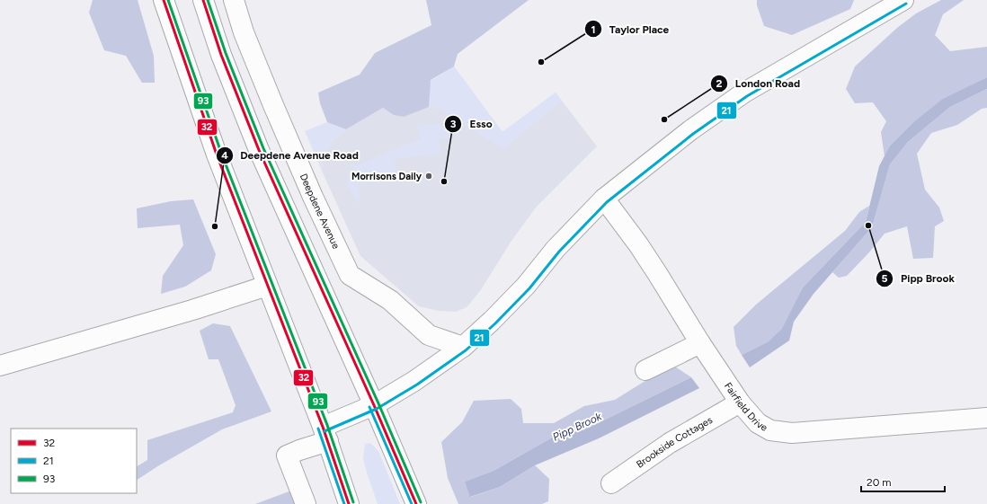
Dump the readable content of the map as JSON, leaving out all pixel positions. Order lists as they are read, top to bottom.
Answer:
{
  "streets": {
    "main road": ["Deepdene Avenue", "Fairfield Drive", "Brookside Cottages"]
  },
  "crossings": [
    ["Fairfield Drive", "Brookside Cottages"]
  ],
  "water": ["Pipp Brook"],
  "places": [
    "Taylor Place",
    "London Road",
    "Morrisons Daily",
    "Esso",
    "Pipp Brook",
    "Deepdene Avenue Road"
  ],
  "lines": ["transit line 32", "transit line 93", "transit line 21"],
  "legend": ["32", "21", "93"],
  "scale_bar": "20 m"
}
